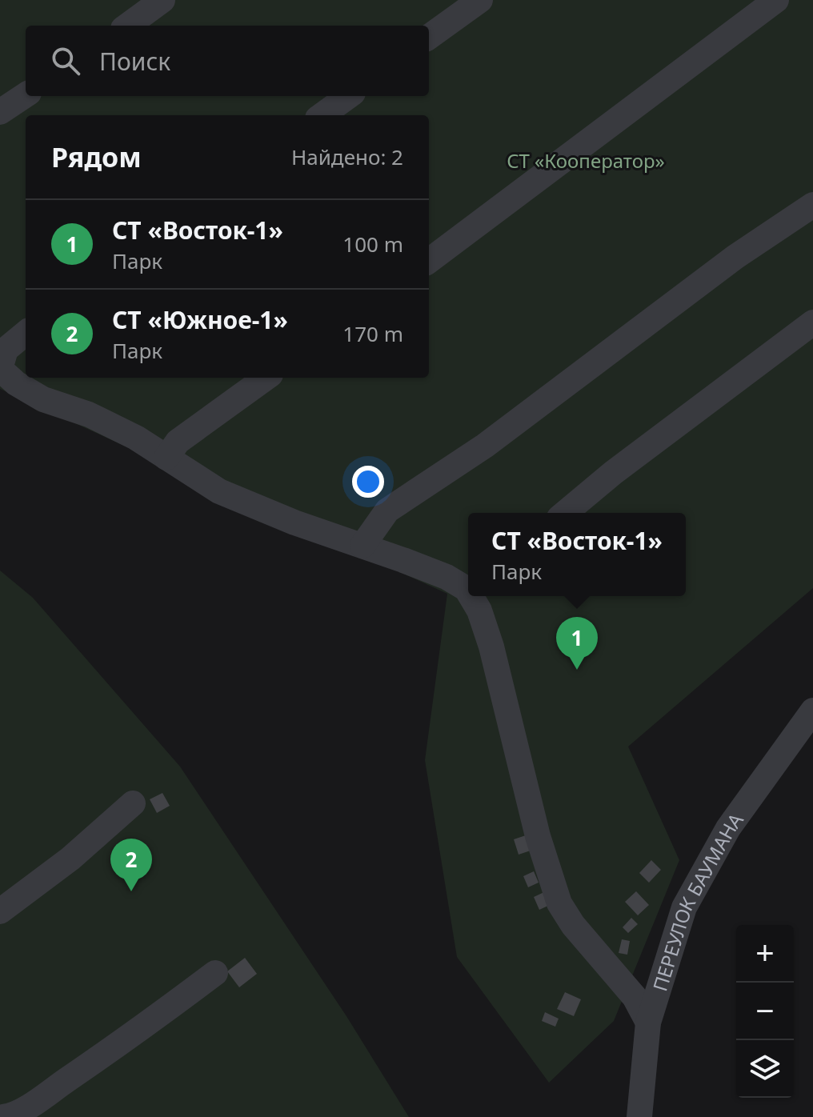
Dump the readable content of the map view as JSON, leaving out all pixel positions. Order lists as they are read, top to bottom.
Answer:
{
  "streets": {
    "street": ["ПЕРЕУЛОК БАУМАНА"]
  },
  "parks": ["СТ «Кооператор»"],
  "page": {
    "search": "Поиск",
    "heading": ["Рядом", "Найдено: 2"],
    "list": [
      {
        "mark": "1",
        "name": "СТ «Восток-1»",
        "note": "Парк",
        "value": "100 m"
      },
      {
        "mark": "2",
        "name": "СТ «Южное-1»",
        "note": "Парк",
        "value": "170 m"
      }
    ],
    "popup": ["СТ «Восток-1»", "Парк"],
    "pins": ["1", "2"],
    "map_buttons": ["+", "−"]
  }
}
